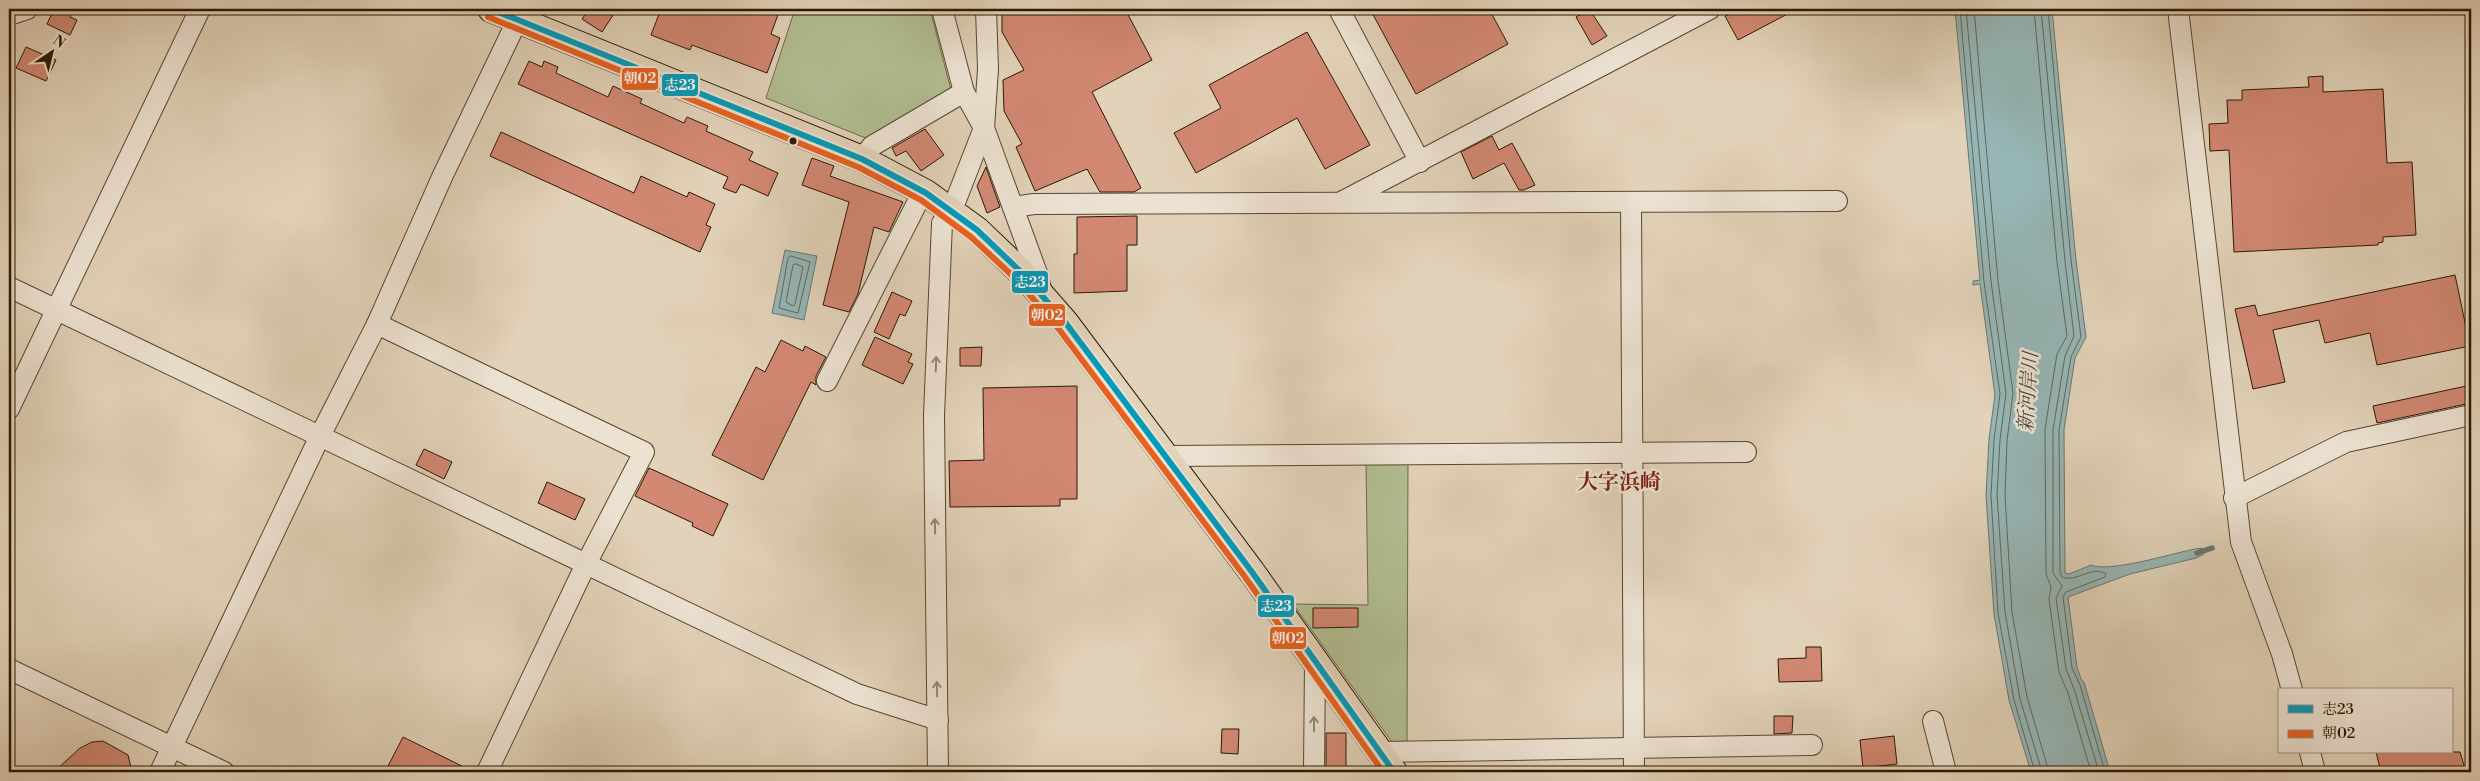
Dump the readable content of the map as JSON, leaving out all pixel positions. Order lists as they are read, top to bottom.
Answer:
{
  "districts": ["大字浜崎"],
  "water": ["新河岸川"],
  "lines": ["transit line 志23", "transit line 朝02"],
  "legend": ["志23", "朝02"],
  "north": "top right"
}
